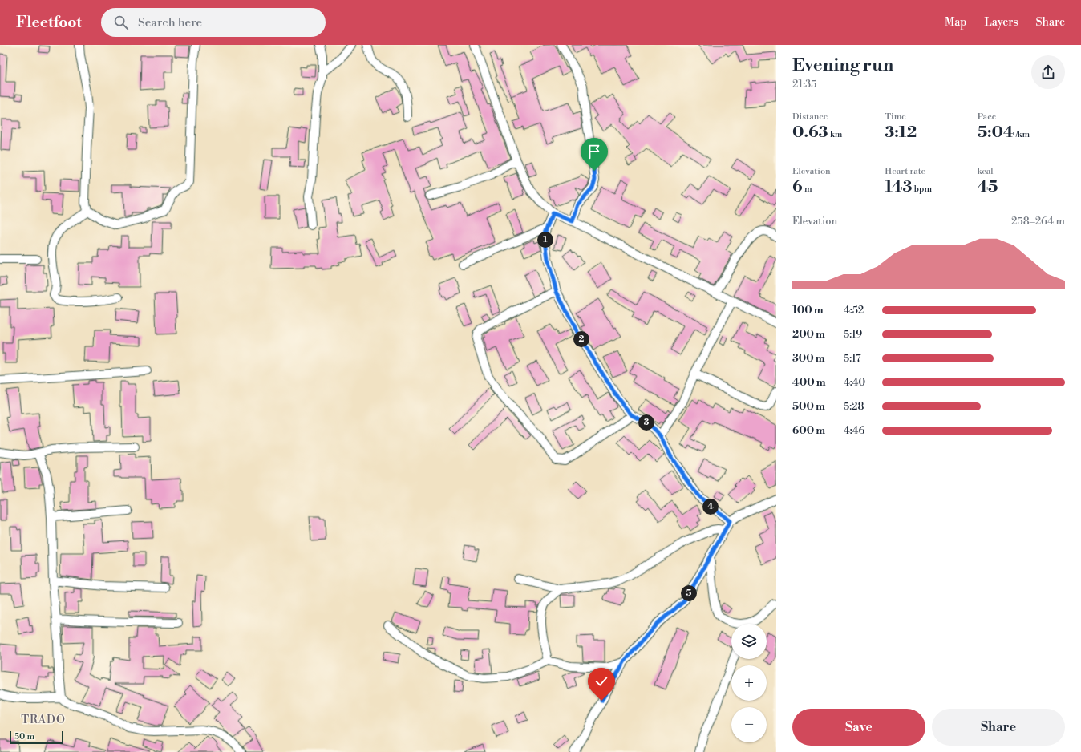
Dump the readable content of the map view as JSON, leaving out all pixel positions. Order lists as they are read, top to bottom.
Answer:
{
  "districts": ["TRADO"],
  "scale_bar": "50 m",
  "page": {
    "header": "Fleetfoot",
    "search": "Search here",
    "nav": ["Map", "Layers", "Share"],
    "heading": ["Evening run", "21:35"],
    "stats": [
      ["Distance", "0.63 km"],
      ["Time", "3:12"],
      ["Pace", "5:04 /km"],
      ["Elevation", "6 m"],
      ["Heart rate", "143 bpm"],
      ["kcal", "45"]
    ],
    "chart": ["Elevation", "258–264 m"],
    "pins": [
      "1",
      "2",
      "3",
      "4",
      "5"
    ],
    "list": [
      {
        "name": "100 m",
        "note": "4:52"
      },
      {
        "name": "200 m",
        "note": "5:19"
      },
      {
        "name": "300 m",
        "note": "5:17"
      },
      {
        "name": "400 m",
        "note": "4:40"
      },
      {
        "name": "500 m",
        "note": "5:28"
      },
      {
        "name": "600 m",
        "note": "4:46"
      }
    ],
    "map_buttons": ["+", "−"],
    "buttons": ["Save", "Share"],
    "scale": "50 m"
  }
}
